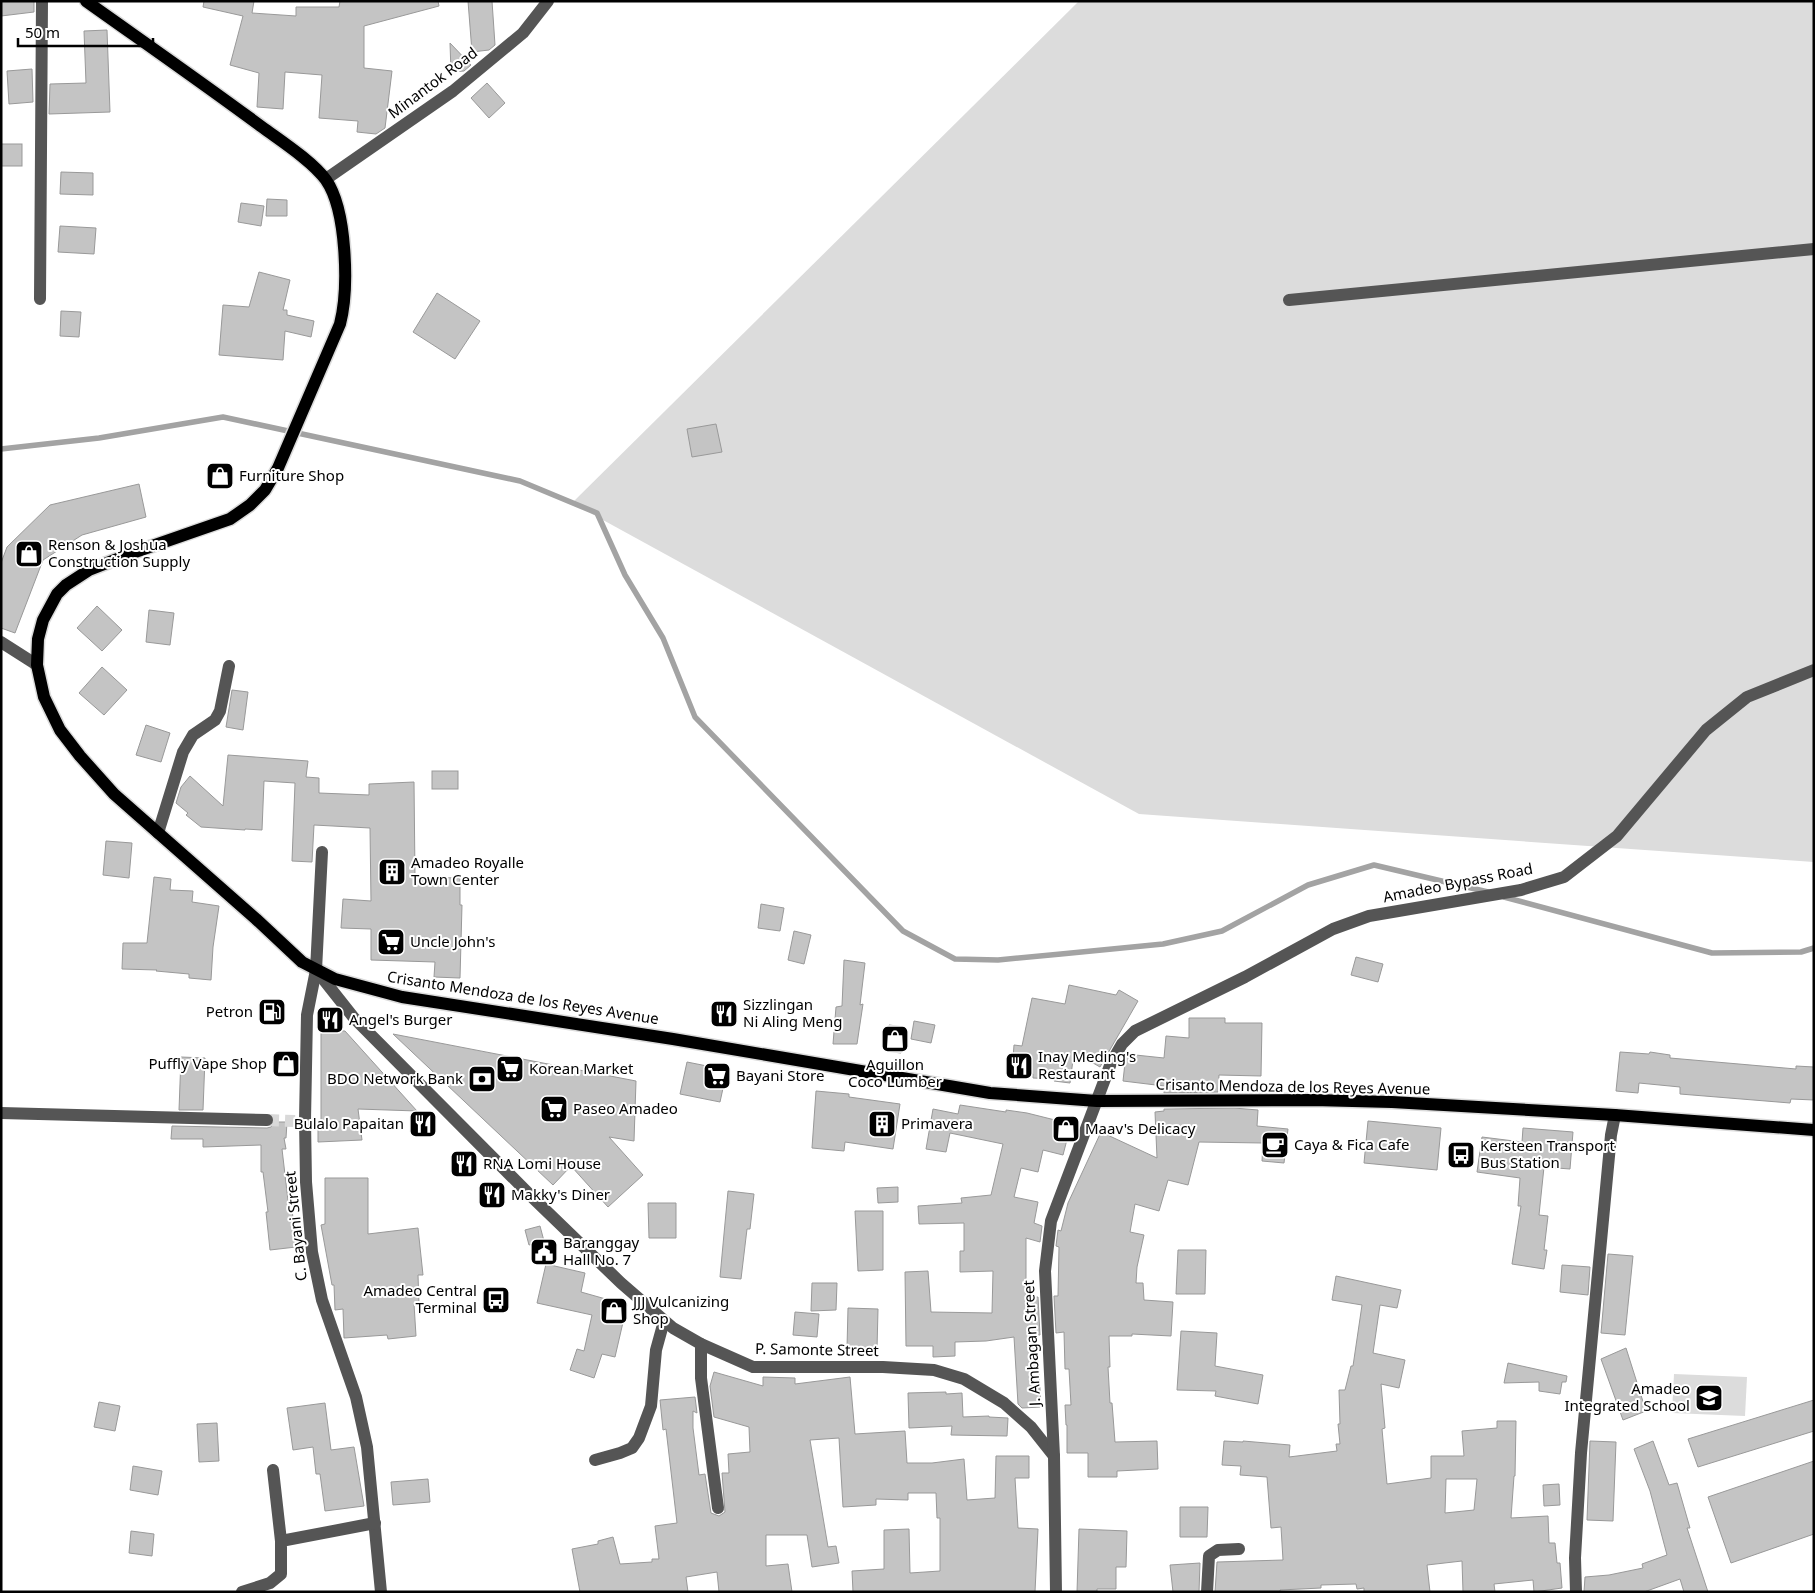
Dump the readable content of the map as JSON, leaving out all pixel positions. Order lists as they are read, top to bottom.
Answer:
{
  "streets": {
    "main road": ["Crisanto Mendoza de los Reyes Avenue"],
    "street": [
      "Minantok Road",
      "Amadeo Bypass Road",
      "C. Bayani Street",
      "J. Ambagan Street",
      "P. Samonte Street"
    ]
  },
  "crossings": [
    ["Minantok Road", "Crisanto Mendoza de los Reyes Avenue"],
    ["Amadeo Bypass Road", "Crisanto Mendoza de los Reyes Avenue"],
    ["Amadeo Bypass Road", "J. Ambagan Street"],
    ["Crisanto Mendoza de los Reyes Avenue", "C. Bayani Street"],
    ["Crisanto Mendoza de los Reyes Avenue", "J. Ambagan Street"],
    ["Crisanto Mendoza de los Reyes Avenue", "P. Samonte Street"],
    ["C. Bayani Street", "P. Samonte Street"],
    ["J. Ambagan Street", "P. Samonte Street"]
  ],
  "places": {
    "shop": [
      "Furniture Shop",
      "Renson & Joshua Construction Supply",
      "Aguillon Coco Lumber",
      "Puffly Vape Shop",
      "Maav's Delicacy",
      "JJJ Vulcanizing Shop"
    ],
    "building": ["Amadeo Royalle Town Center", "Primavera"],
    "supermarket": [
      "Uncle John's",
      "Korean Market",
      "Bayani Store",
      "Paseo Amadeo"
    ],
    "fuel station": ["Petron"],
    "restaurant": [
      "Sizzlingan Ni Aling Meng",
      "Angel's Burger",
      "Inay Meding's Restaurant",
      "Bulalo Papaitan",
      "RNA Lomi House",
      "Makky's Diner"
    ],
    "bank": ["BDO Network Bank"],
    "cafe": ["Caya & Fica Cafe"],
    "bus stop": ["Kersteen Transport Bus Station", "Amadeo Central Terminal"],
    "public building": ["Baranggay Hall No. 7"],
    "school or university": ["Amadeo Integrated School"]
  },
  "scale_bar": "50 m"
}
